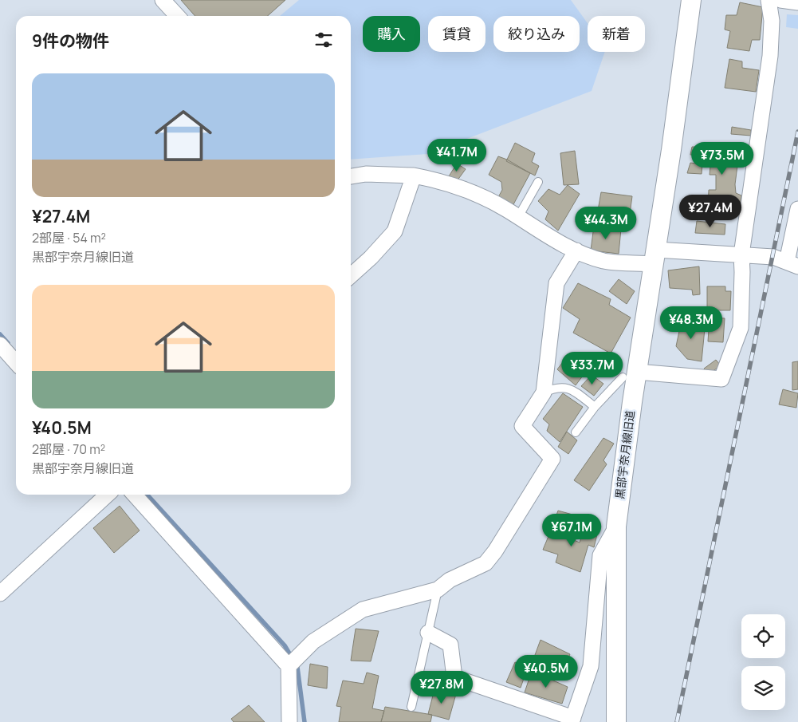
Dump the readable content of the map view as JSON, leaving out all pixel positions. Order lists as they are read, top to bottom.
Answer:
{
  "streets": {
    "street": ["黒部宇奈月線旧道"]
  },
  "page": {
    "chip": [
      "購入",
      "賃貸",
      "絞り込み",
      "新着"
    ],
    "heading": "9件の物件",
    "list": [
      {
        "name": "¥27.4M",
        "note": "2部屋 · 54 m² · 黒部宇奈月線旧道"
      },
      {
        "name": "¥40.5M",
        "note": "2部屋 · 70 m² · 黒部宇奈月線旧道"
      }
    ],
    "price": [
      "¥41.7M",
      "¥73.5M",
      "¥27.4M",
      "¥44.3M",
      "¥48.3M",
      "¥33.7M",
      "¥67.1M",
      "¥40.5M",
      "¥27.8M"
    ]
  }
}
